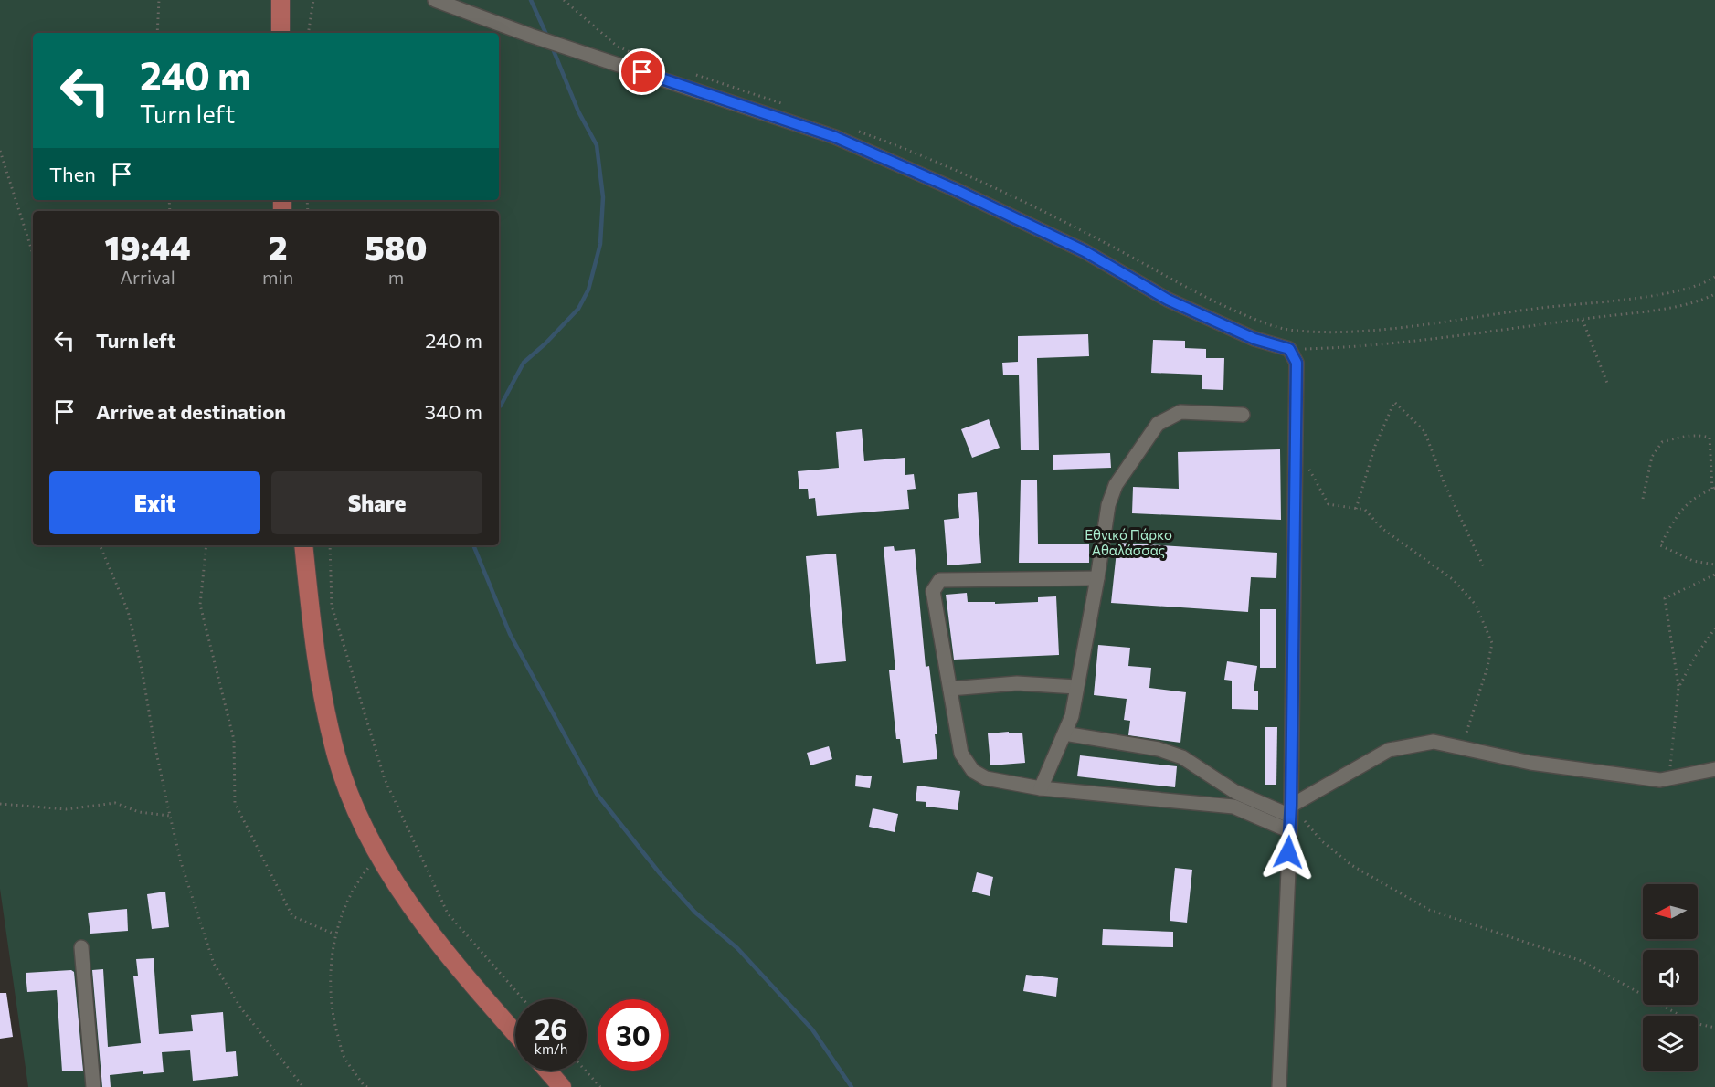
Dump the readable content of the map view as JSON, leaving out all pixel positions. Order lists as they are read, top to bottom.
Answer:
{
  "parks": ["Εθνικό Πάρκο Αθαλάσσας"],
  "north": "left",
  "page": {
    "turn": ["240 m", "Turn left"],
    "then": "Then",
    "eta": [
      "19:44",
      "Arrival",
      "2",
      "min",
      "580",
      "m"
    ],
    "list": [
      {
        "name": "Turn left",
        "value": "240 m"
      },
      {
        "name": "Arrive at destination",
        "value": "340 m"
      }
    ],
    "buttons": ["Exit", "Share"],
    "speed": "26 km/h",
    "limit": "30"
  }
}
